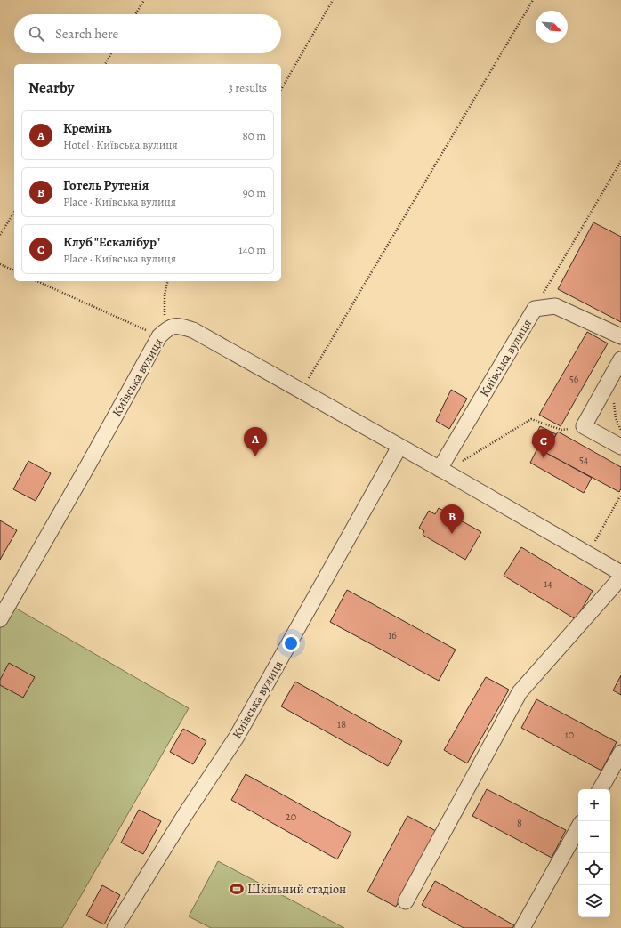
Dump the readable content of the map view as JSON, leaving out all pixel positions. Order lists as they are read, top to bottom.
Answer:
{
  "streets": {
    "street": ["Київська вулиця"]
  },
  "places": {
    "sports": ["Шкільний стадіон"]
  },
  "house_numbers": [
    "56",
    "54",
    "14",
    "16",
    "18",
    "10",
    "20",
    "8"
  ],
  "north": "bottom right",
  "page": {
    "search": "Search here",
    "heading": ["Nearby", "3 results"],
    "list": [
      {
        "mark": "A",
        "name": "Кремінь",
        "note": "Hotel · Київська вулиця",
        "value": "80 m"
      },
      {
        "mark": "B",
        "name": "Готель Рутенія",
        "note": "Place · Київська вулиця",
        "value": "90 m"
      },
      {
        "mark": "C",
        "name": "Клуб \"Ескалібур\"",
        "note": "Place · Київська вулиця",
        "value": "140 m"
      }
    ],
    "pins": ["A", "C", "B"],
    "map_buttons": ["+", "−"]
  }
}
